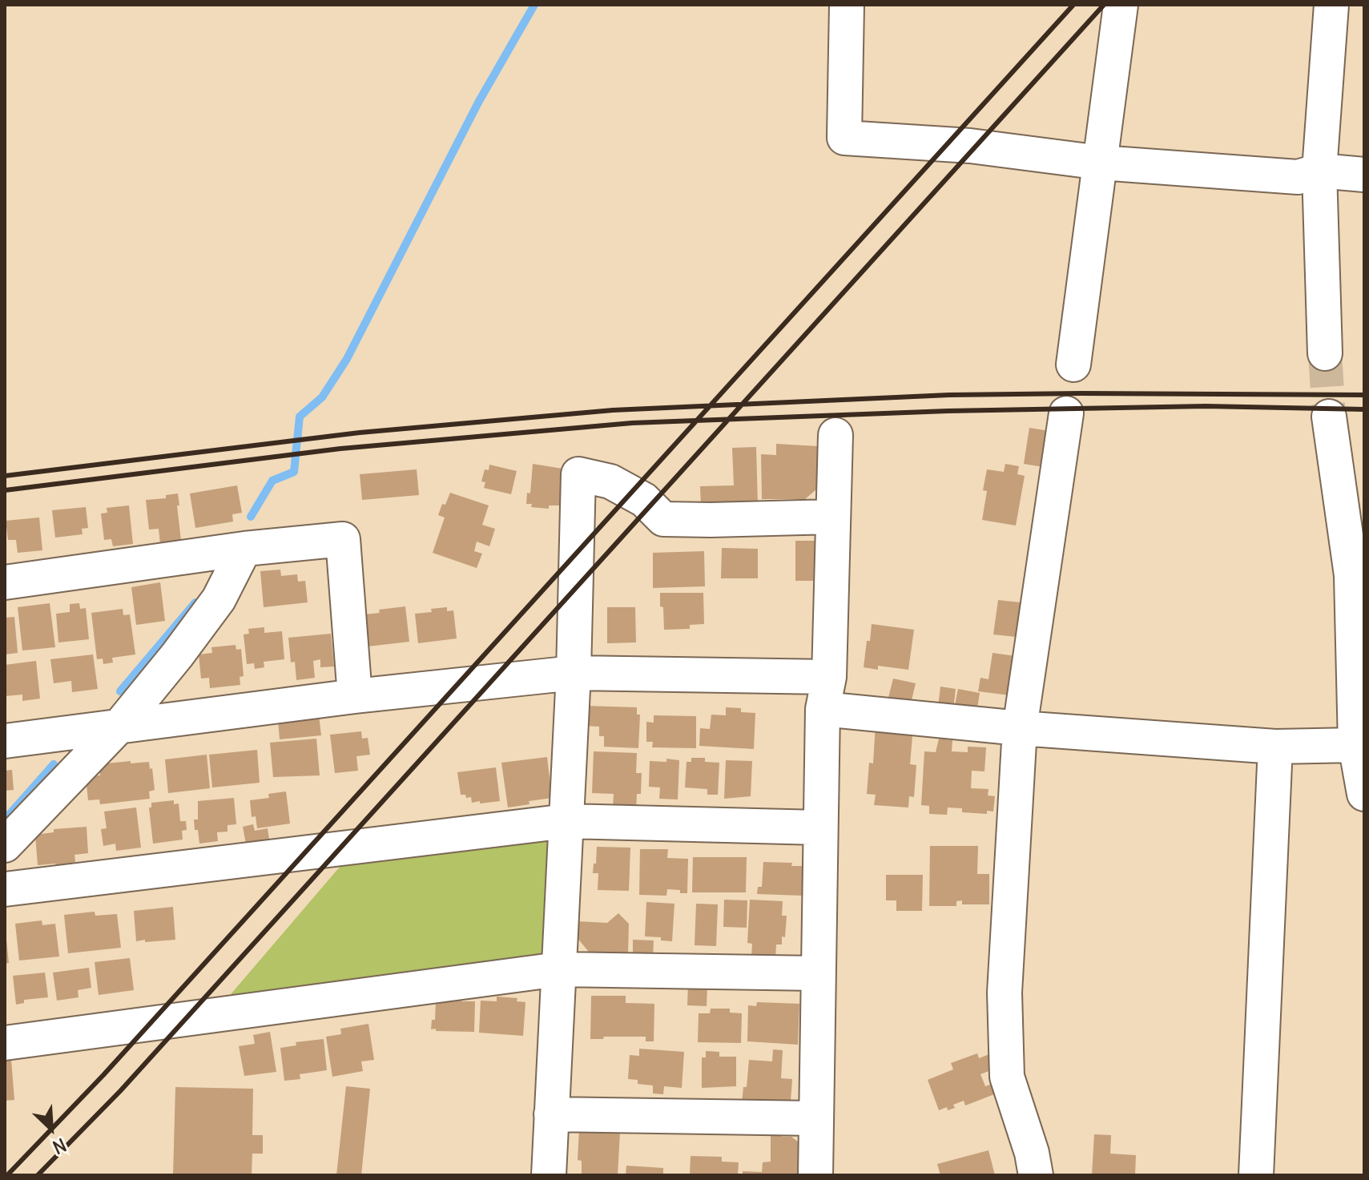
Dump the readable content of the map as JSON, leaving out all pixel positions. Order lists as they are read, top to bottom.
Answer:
{
  "north": "bottom right"
}
